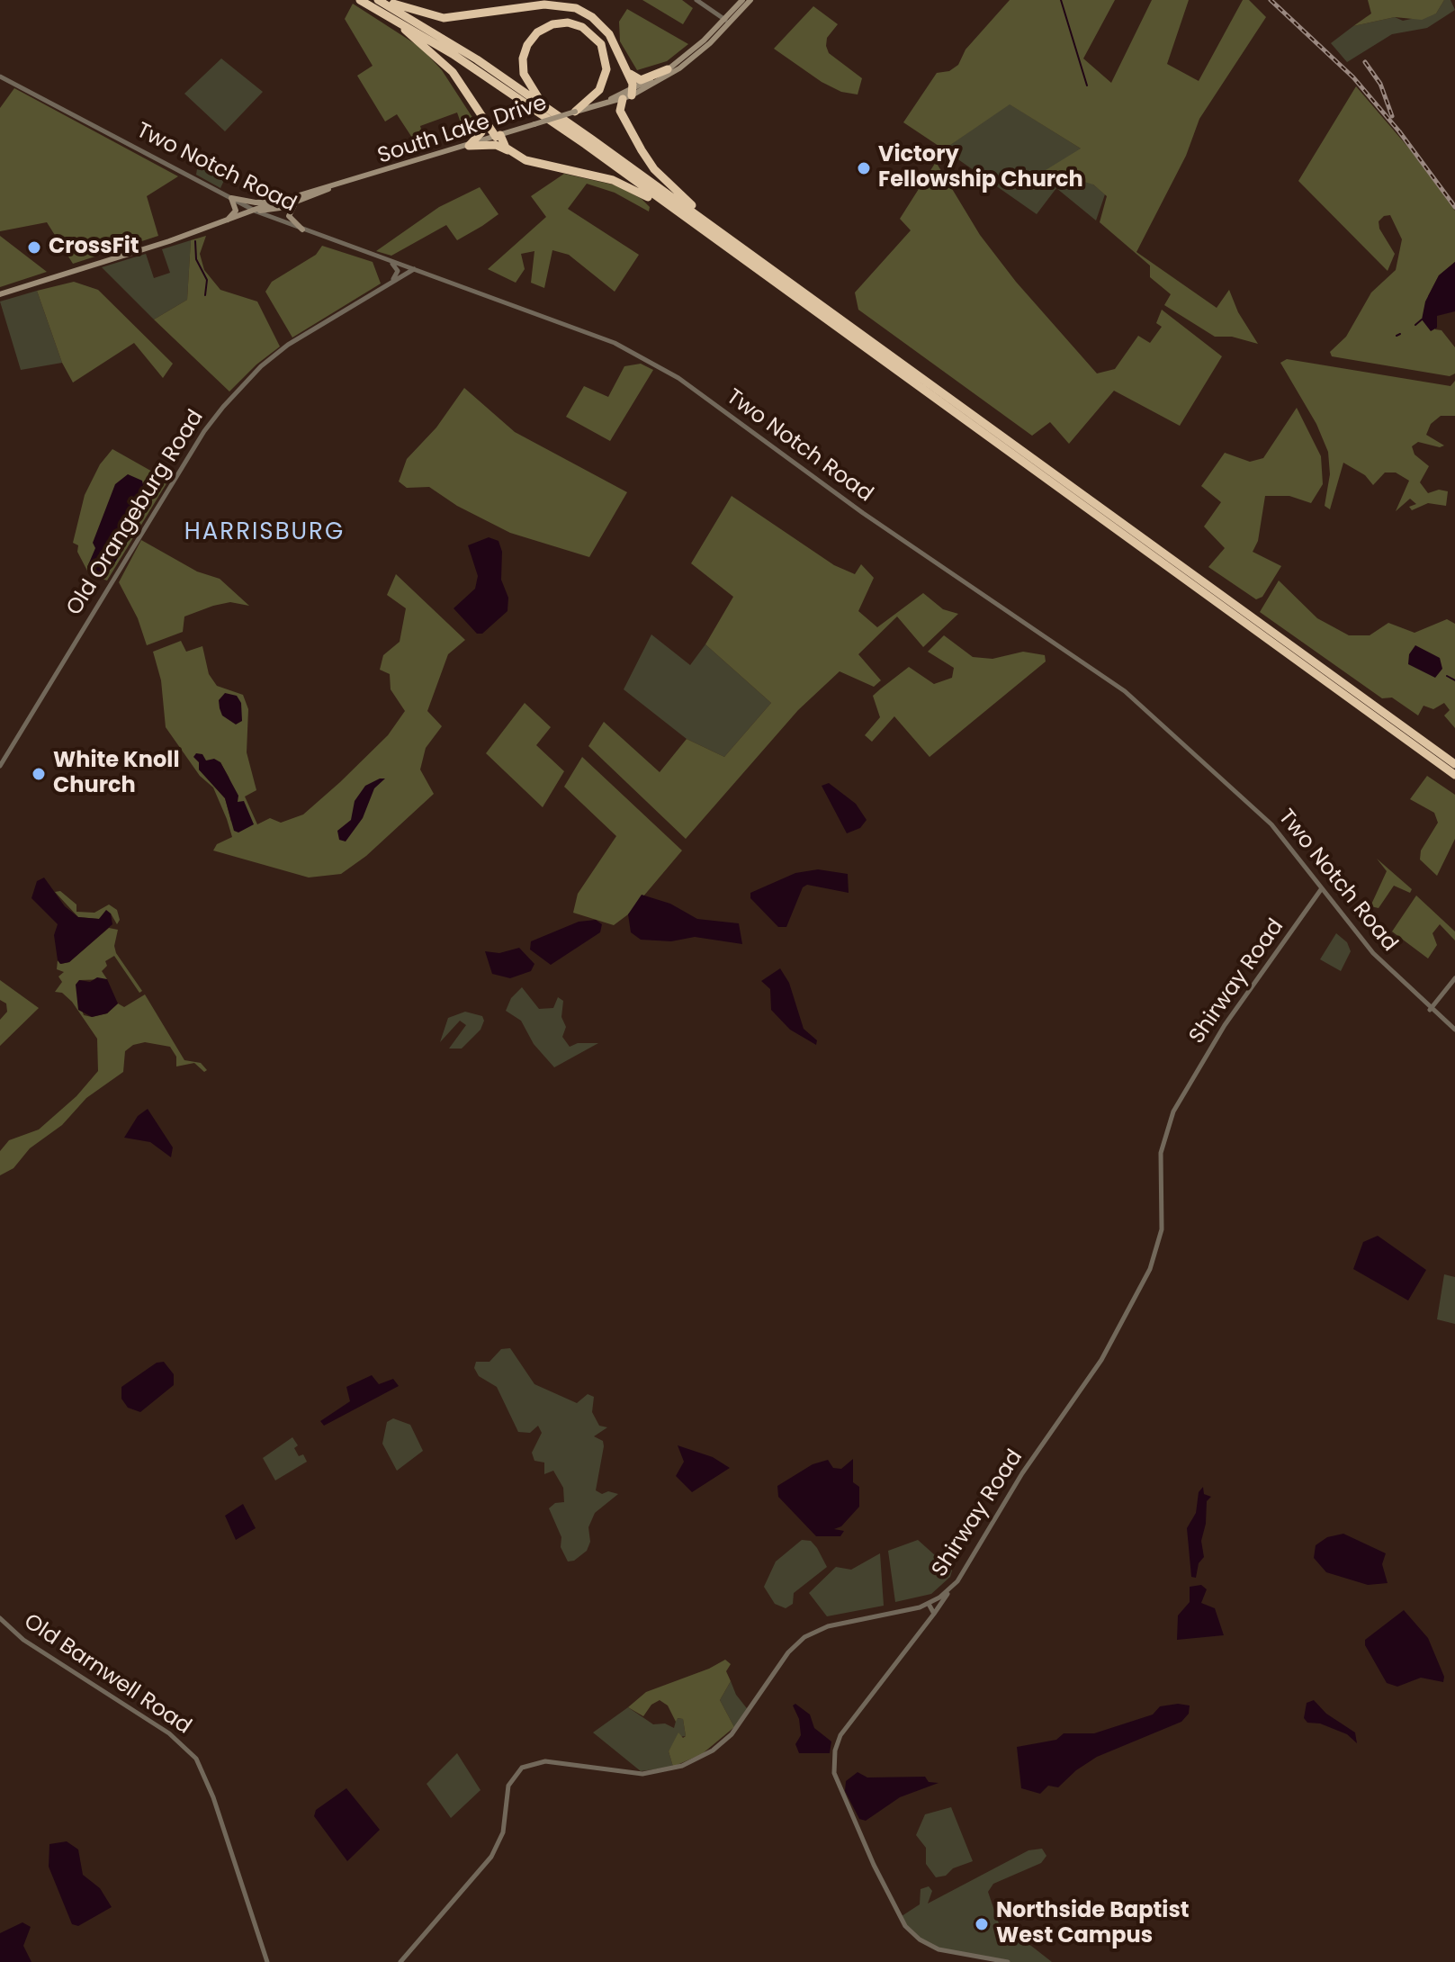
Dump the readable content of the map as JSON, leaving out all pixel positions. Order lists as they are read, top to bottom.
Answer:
{
  "streets": {
    "main road": ["South Lake Drive"],
    "street": [
      "Two Notch Road",
      "Old Orangeburg Road",
      "Shirway Road",
      "Old Barnwell Road"
    ]
  },
  "crossings": [
    ["South Lake Drive", "Two Notch Road"],
    ["Two Notch Road", "Old Orangeburg Road"],
    ["Two Notch Road", "Shirway Road"]
  ],
  "districts": ["HARRISBURG"],
  "places": [
    "Victory Fellowship Church",
    "CrossFit",
    "White Knoll Church",
    "Northside Baptist West Campus"
  ]
}
